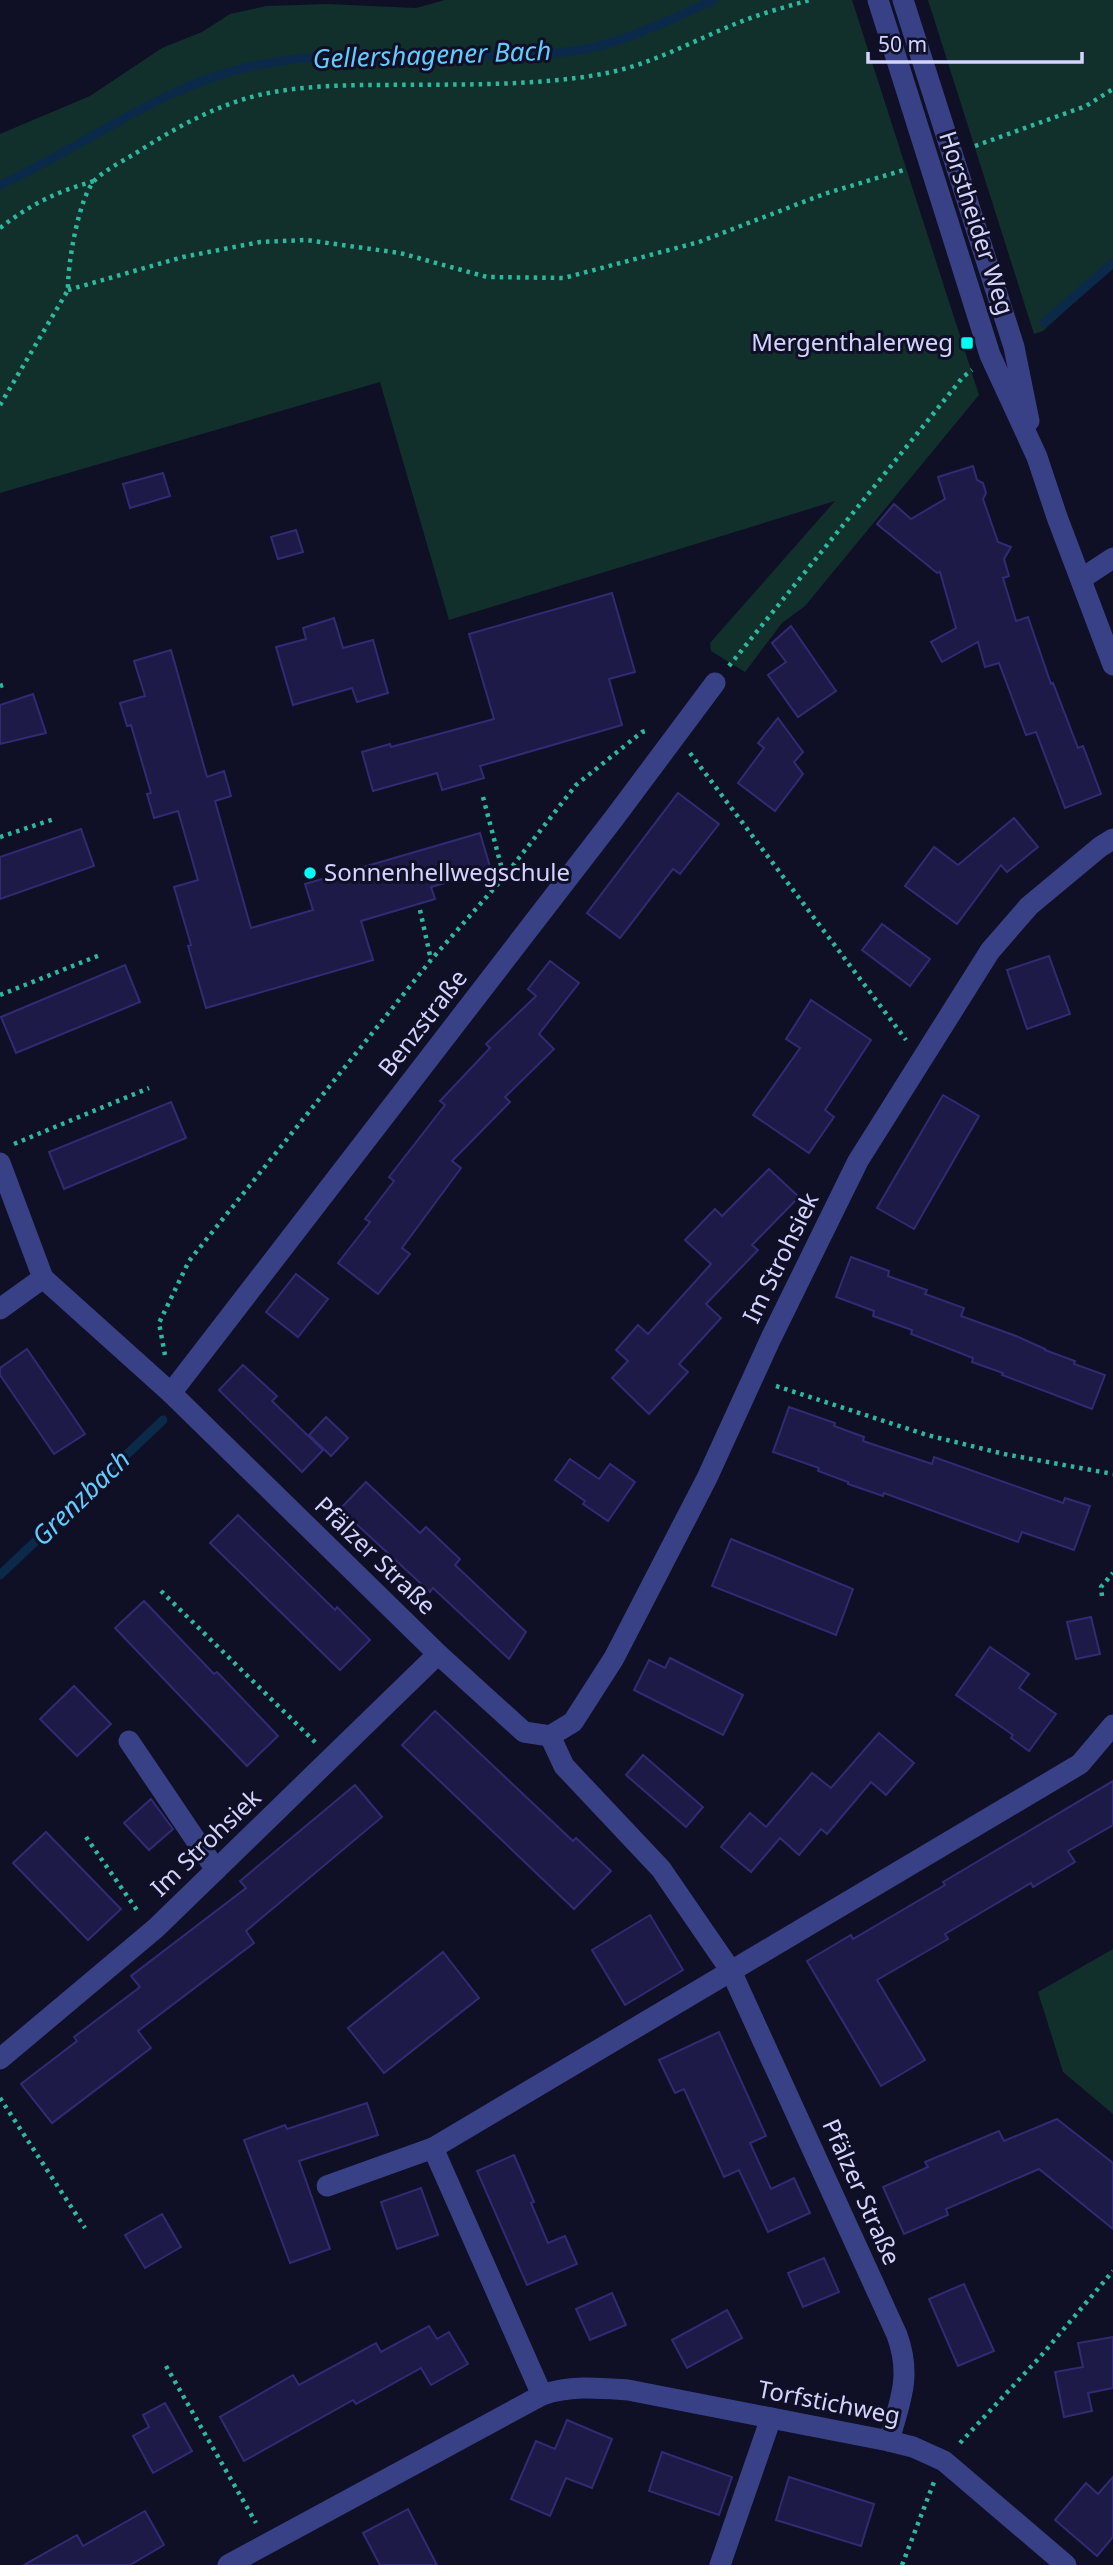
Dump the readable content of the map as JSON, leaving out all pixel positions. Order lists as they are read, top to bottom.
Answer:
{
  "streets": {
    "street": [
      "Horstheider Weg",
      "Benzstraße",
      "Im Strohsiek",
      "Pfälzer Straße",
      "Torfstichweg"
    ]
  },
  "crossings": [
    ["Benzstraße", "Pfälzer Straße"],
    ["Im Strohsiek", "Pfälzer Straße"],
    ["Pfälzer Straße", "Torfstichweg"]
  ],
  "water": ["Gellershagener Bach", "Grenzbach"],
  "places": {
    "transit": ["Mergenthalerweg"],
    "other": ["Sonnenhellwegschule"]
  },
  "scale_bar": "50 m"
}
